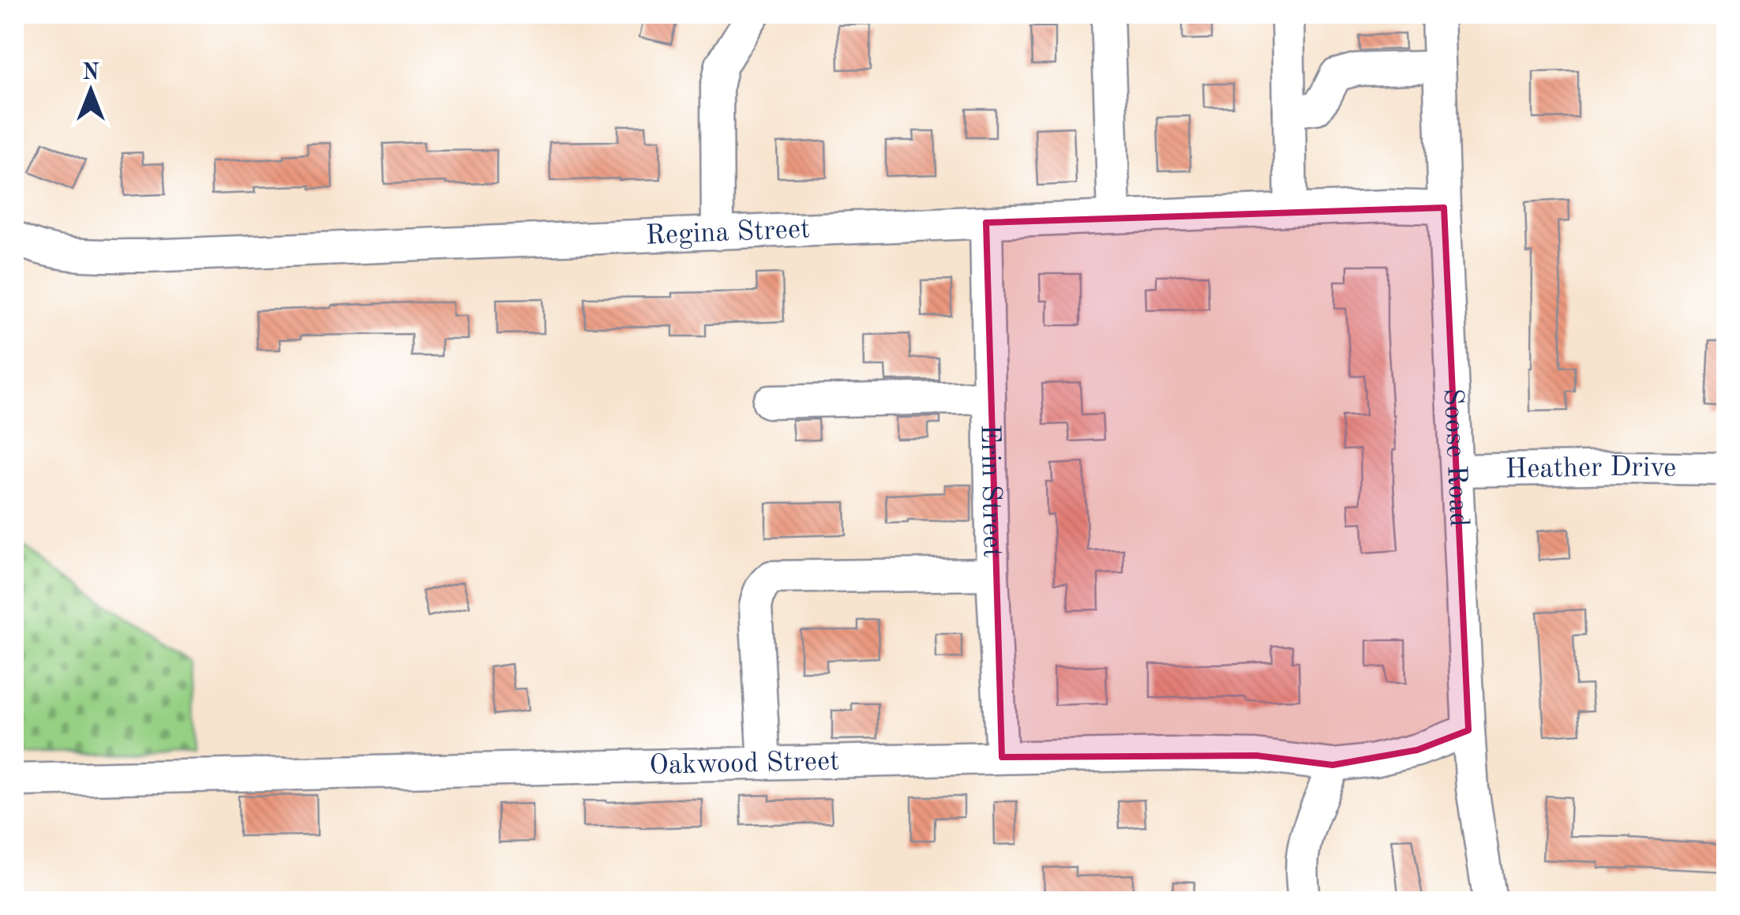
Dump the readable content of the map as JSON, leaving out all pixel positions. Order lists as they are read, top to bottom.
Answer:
{
  "streets": {
    "street": [
      "Regina Street",
      "Soose Road",
      "Heather Drive",
      "Erin Street",
      "Oakwood Street"
    ]
  },
  "crossings": [
    ["Regina Street", "Soose Road"],
    ["Regina Street", "Erin Street"],
    ["Soose Road", "Heather Drive"],
    ["Soose Road", "Oakwood Street"],
    ["Erin Street", "Oakwood Street"]
  ],
  "north": "top"
}
